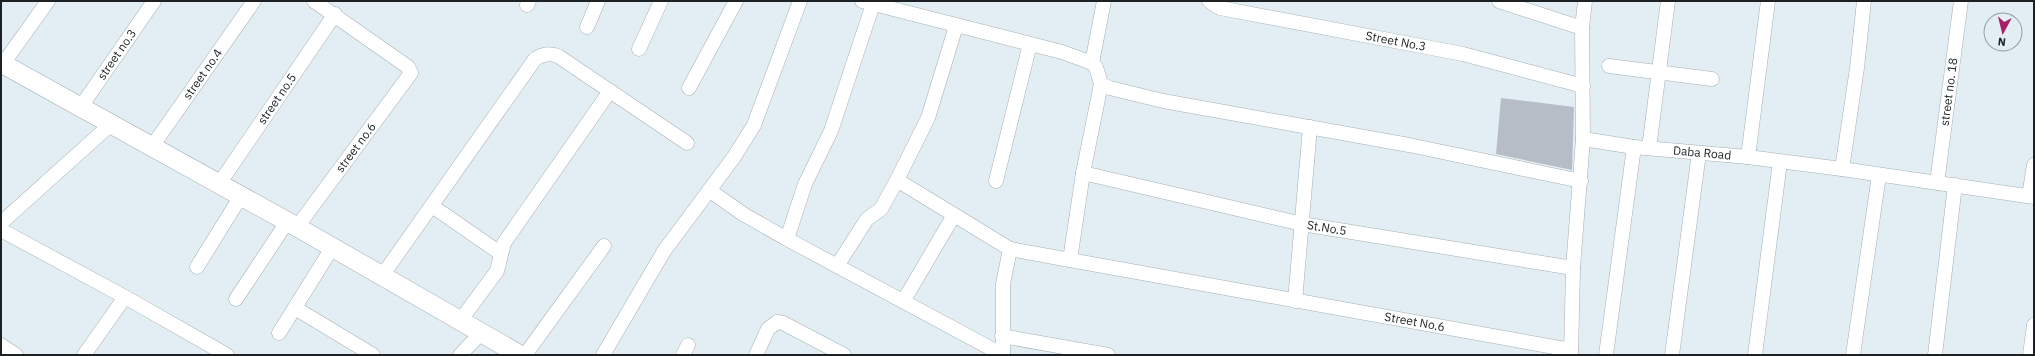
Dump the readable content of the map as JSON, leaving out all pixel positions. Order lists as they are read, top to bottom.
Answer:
{
  "streets": {
    "street": [
      "Street No.3",
      "street no.3",
      "street no.4",
      "street no. 18",
      "street no.5",
      "street no.6",
      "Daba Road",
      "St.No.5",
      "Street No.6"
    ]
  },
  "crossings": [
    ["street no. 18", "Daba Road"],
    ["street no.5", "street no.6"]
  ],
  "north": "bottom"
}
